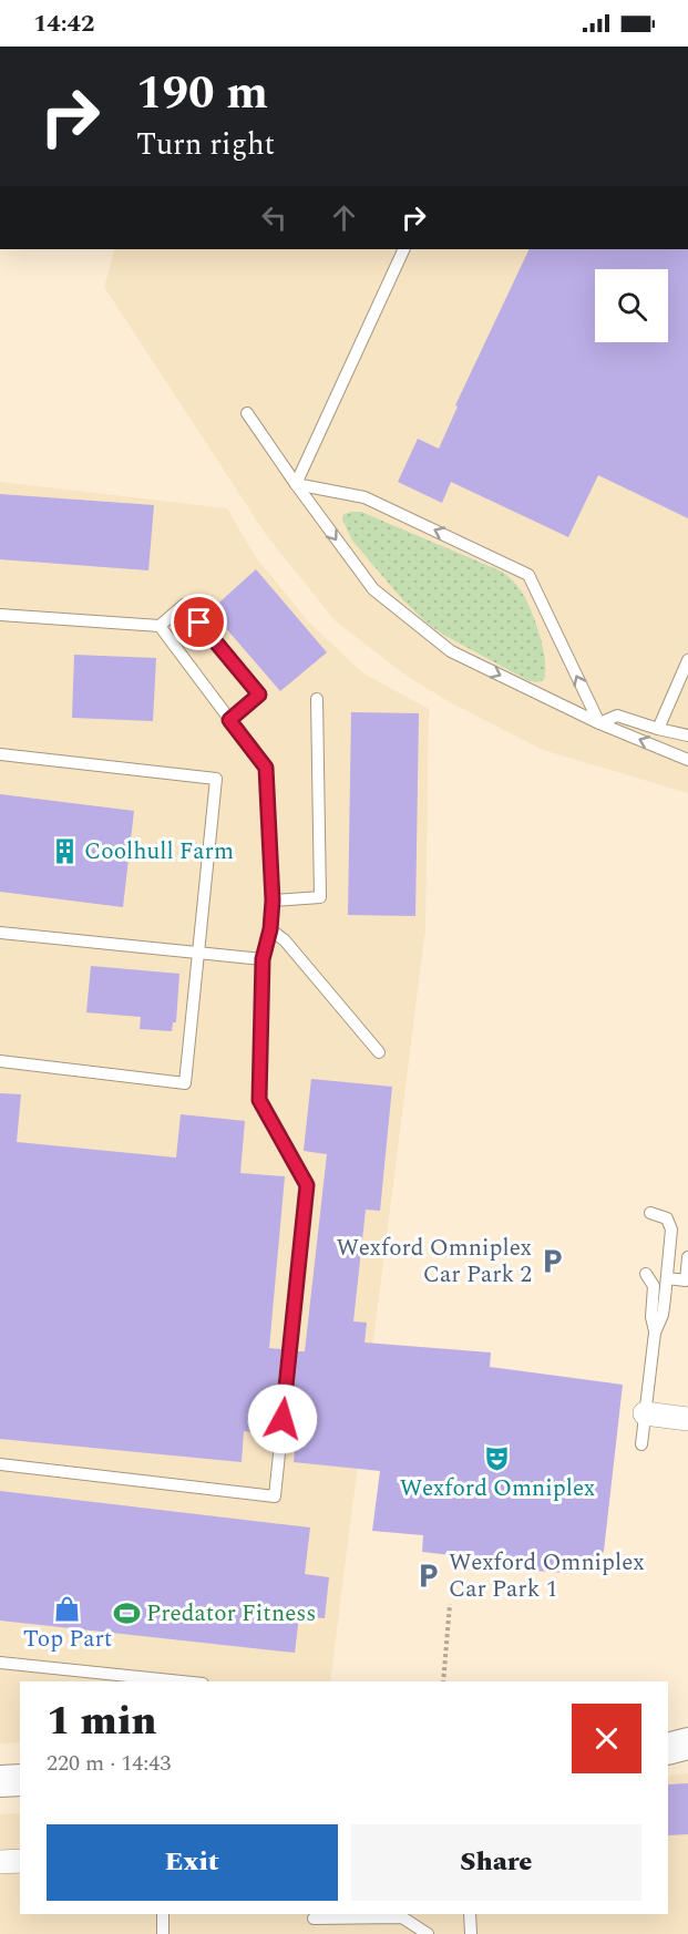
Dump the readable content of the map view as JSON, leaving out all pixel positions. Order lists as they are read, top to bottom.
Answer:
{
  "places": {
    "building": ["Coolhull Farm"],
    "parking": ["Wexford Omniplex Car Park 2", "Wexford Omniplex Car Park 1"],
    "theatre": ["Wexford Omniplex"],
    "shop": ["Top Part"],
    "sports": ["Predator Fitness"]
  },
  "page": {
    "status": "14:42",
    "turn": ["190 m", "Turn right"],
    "heading": ["1 min", "220 m · 14:43"],
    "buttons": ["Exit", "Share"]
  }
}
